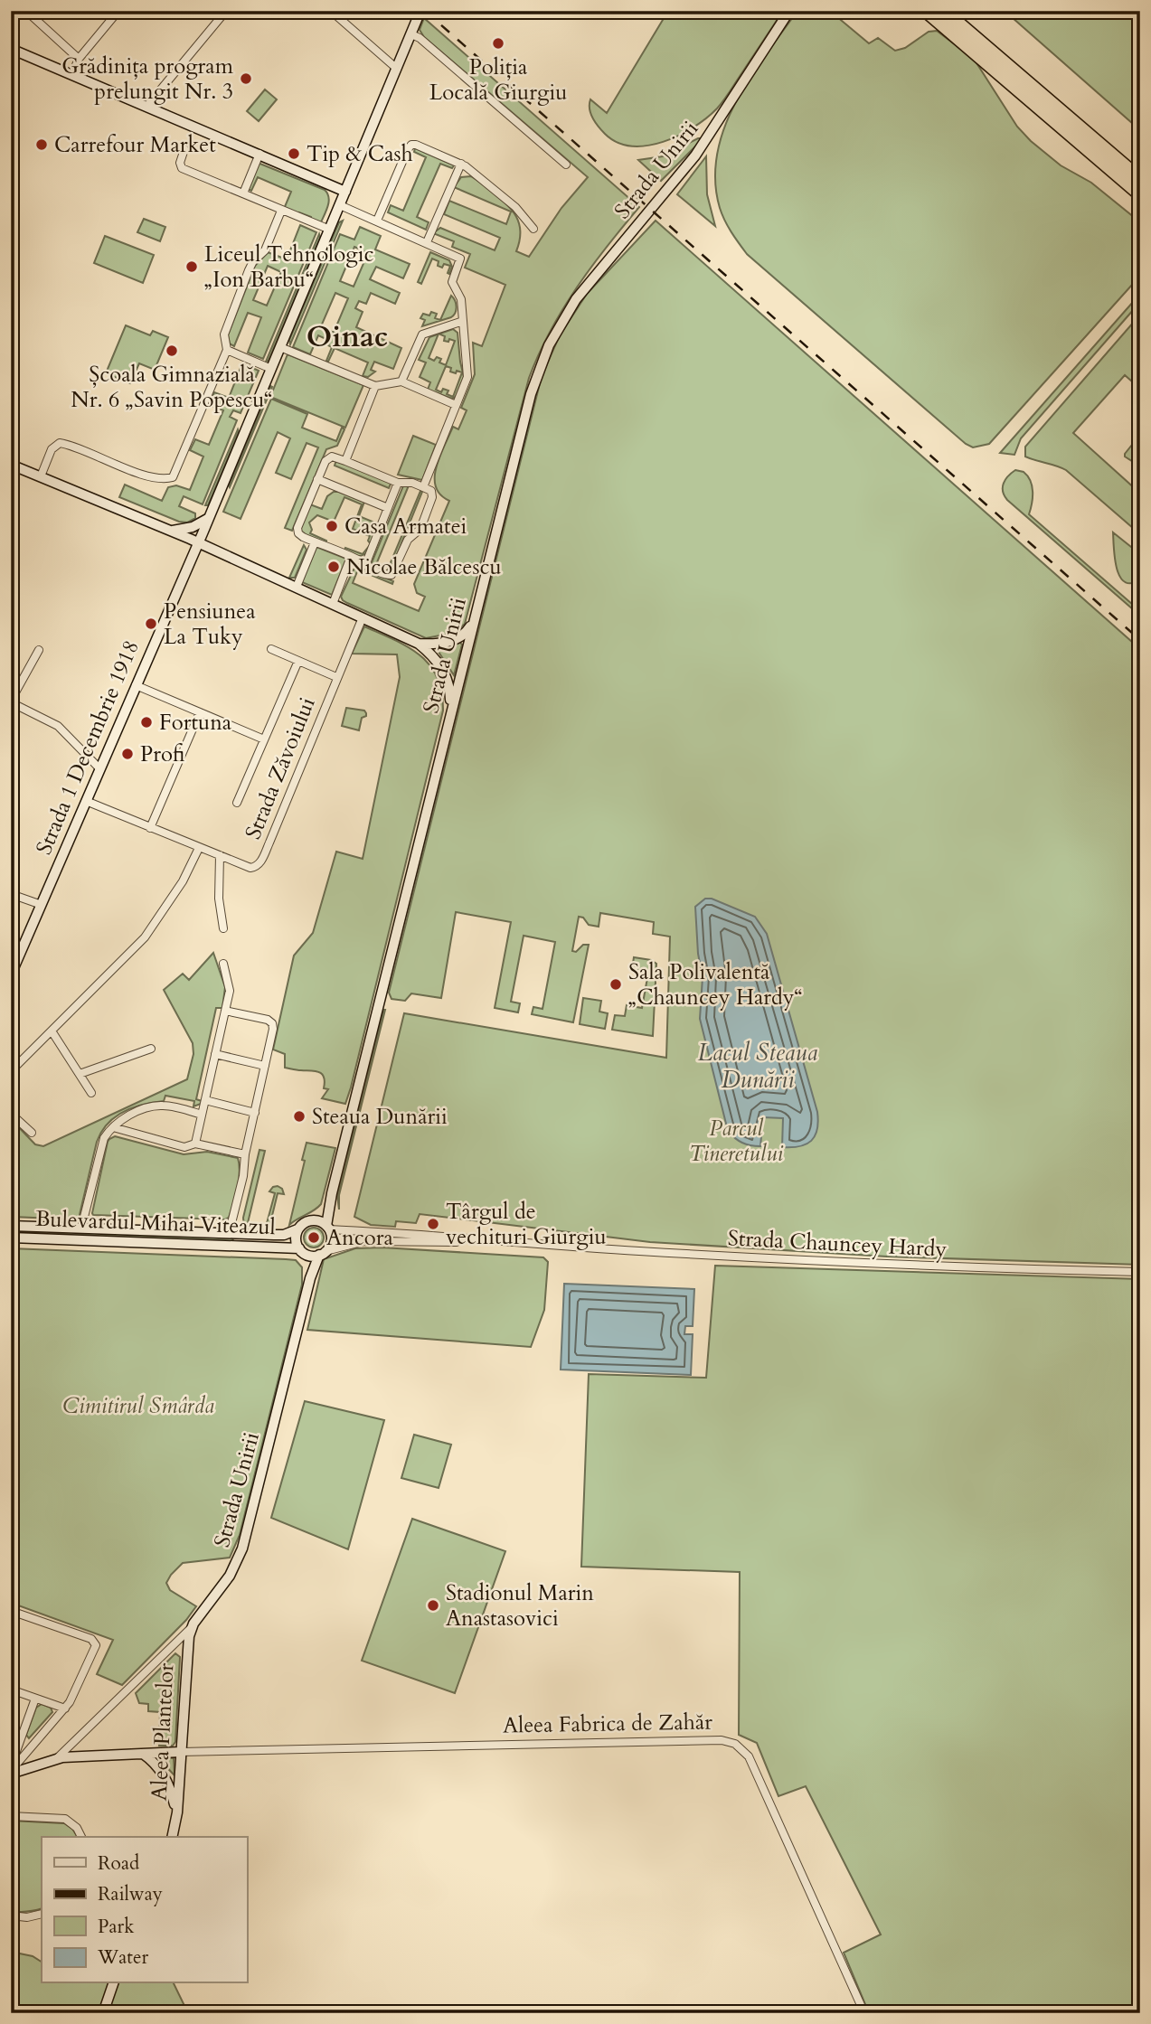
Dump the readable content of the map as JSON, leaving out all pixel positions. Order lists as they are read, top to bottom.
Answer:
{
  "streets": {
    "main road": [
      "Strada Unirii",
      "Strada 1 Decembrie 1918",
      "Bulevardul Mihai Viteazul",
      "Aleea Plantelor"
    ],
    "street": ["Strada Zăvoiului", "Strada Chauncey Hardy", "Aleea Fabrica de Zahăr"]
  },
  "crossings": [
    ["Strada Unirii", "Bulevardul Mihai Viteazul"],
    ["Strada Unirii", "Strada Chauncey Hardy"],
    ["Strada Unirii", "Aleea Plantelor"],
    ["Strada 1 Decembrie 1918", "Strada Zăvoiului"],
    ["Bulevardul Mihai Viteazul", "Strada Chauncey Hardy"],
    ["Aleea Fabrica de Zahăr", "Aleea Plantelor"]
  ],
  "districts": ["Oinac"],
  "water": ["Lacul Steaua Dunării"],
  "parks": ["Parcul Tineretului", "Cimitirul Smârda"],
  "places": [
    "Poliția Locală Giurgiu",
    "Grădinița program prelungit Nr. 3",
    "Carrefour Market",
    "Tip & Cash",
    "Liceul Tehnologic „Ion Barbu“",
    "Școala Gimnazială Nr. 6 „Savin Popescu“",
    "Casa Armatei",
    "Nicolae Bălcescu",
    "Pensiunea La Tuky",
    "Fortuna",
    "Profi",
    "Sala Polivalentă „Chauncey Hardy“",
    "Steaua Dunării",
    "Târgul de vechituri Giurgiu",
    "Ancora",
    "Stadionul Marin Anastasovici"
  ],
  "legend": [
    "Road",
    "Railway",
    "Park",
    "Water"
  ]
}
